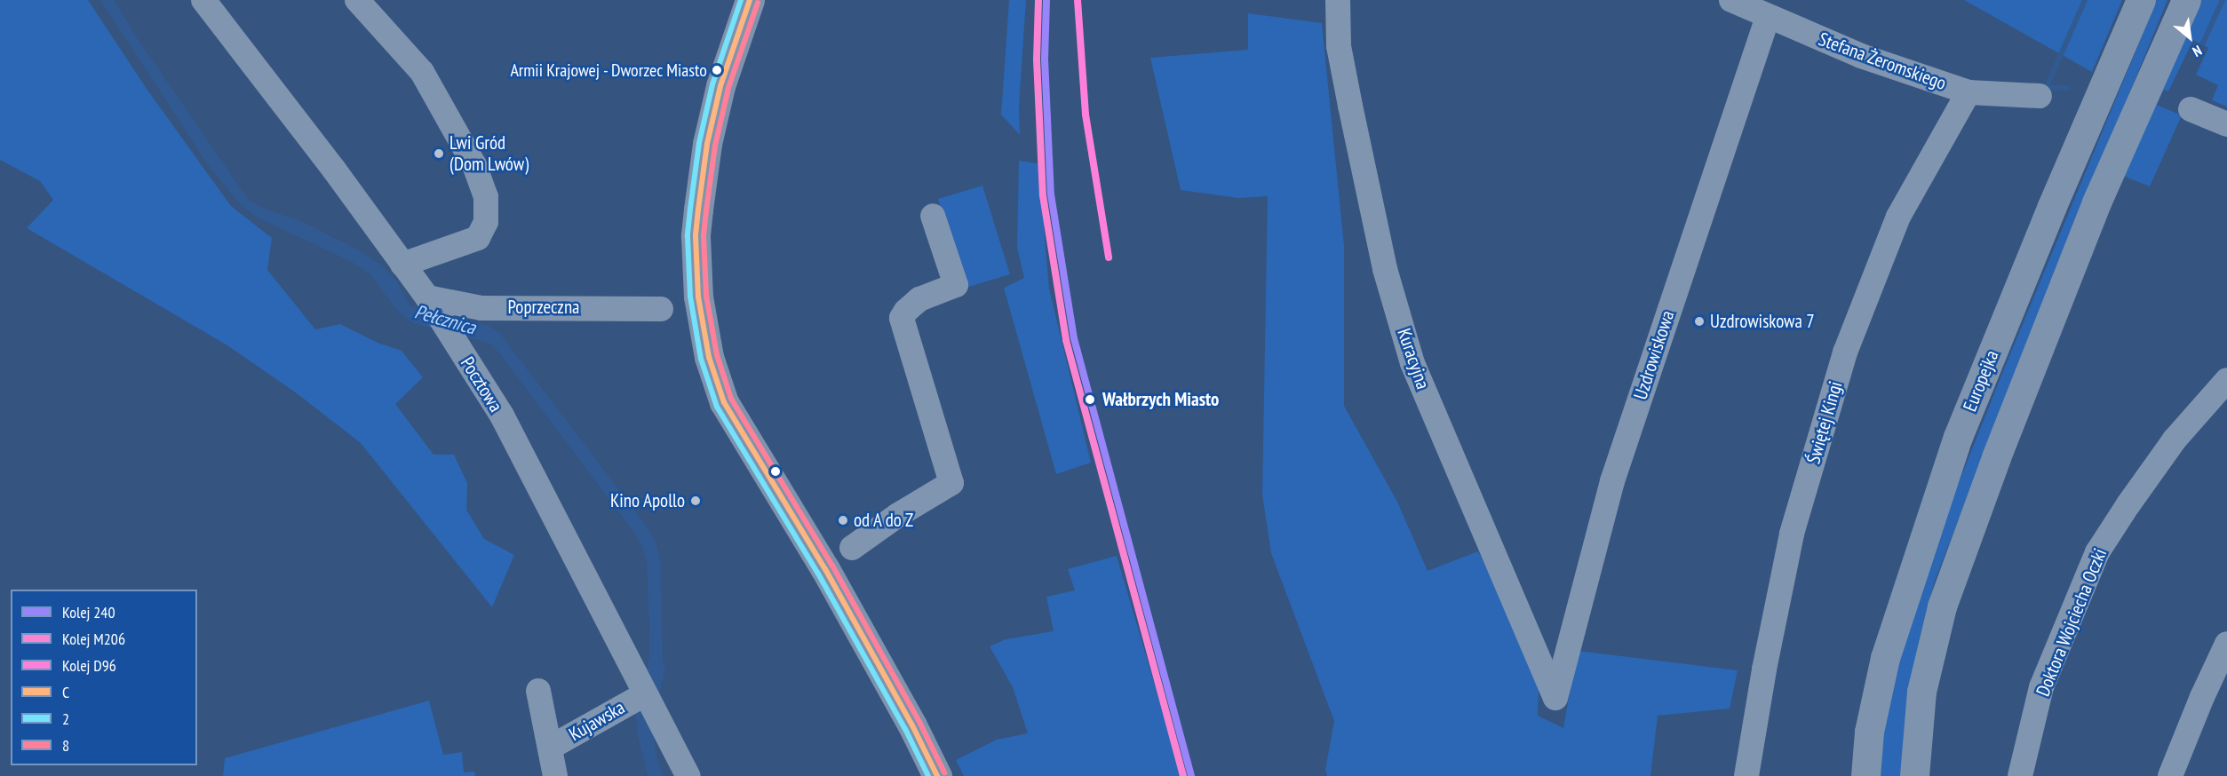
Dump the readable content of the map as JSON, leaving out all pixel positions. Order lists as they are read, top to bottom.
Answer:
{
  "streets": {
    "main road": ["Europejka"],
    "street": [
      "Stefana Żeromskiego",
      "Poprzeczna",
      "Uzdrowiskowa",
      "Kuracyjna",
      "Pocztowa",
      "Świętej Kingi",
      "Doktora Wojciecha Oczki",
      "Kujawska"
    ]
  },
  "crossings": [
    ["Stefana Żeromskiego", "Uzdrowiskowa"],
    ["Stefana Żeromskiego", "Świętej Kingi"],
    ["Poprzeczna", "Pocztowa"],
    ["Uzdrowiskowa", "Kuracyjna"],
    ["Pocztowa", "Kujawska"]
  ],
  "water": ["Pełcznica"],
  "places": [
    "Armii Krajowej - Dworzec Miasto",
    "Lwi Gród (Dom Lwów)",
    "Uzdrowiskowa 7",
    "Wałbrzych Miasto",
    "Kino Apollo",
    "od A do Z"
  ],
  "lines": [
    "rail line 240",
    "rail line M206",
    "rail line D96",
    "transit line C",
    "transit line 2",
    "transit line 8"
  ],
  "legend": [
    "Kolej 240",
    "Kolej M206",
    "Kolej D96",
    "C",
    "2",
    "8"
  ],
  "north": "bottom right"
}
